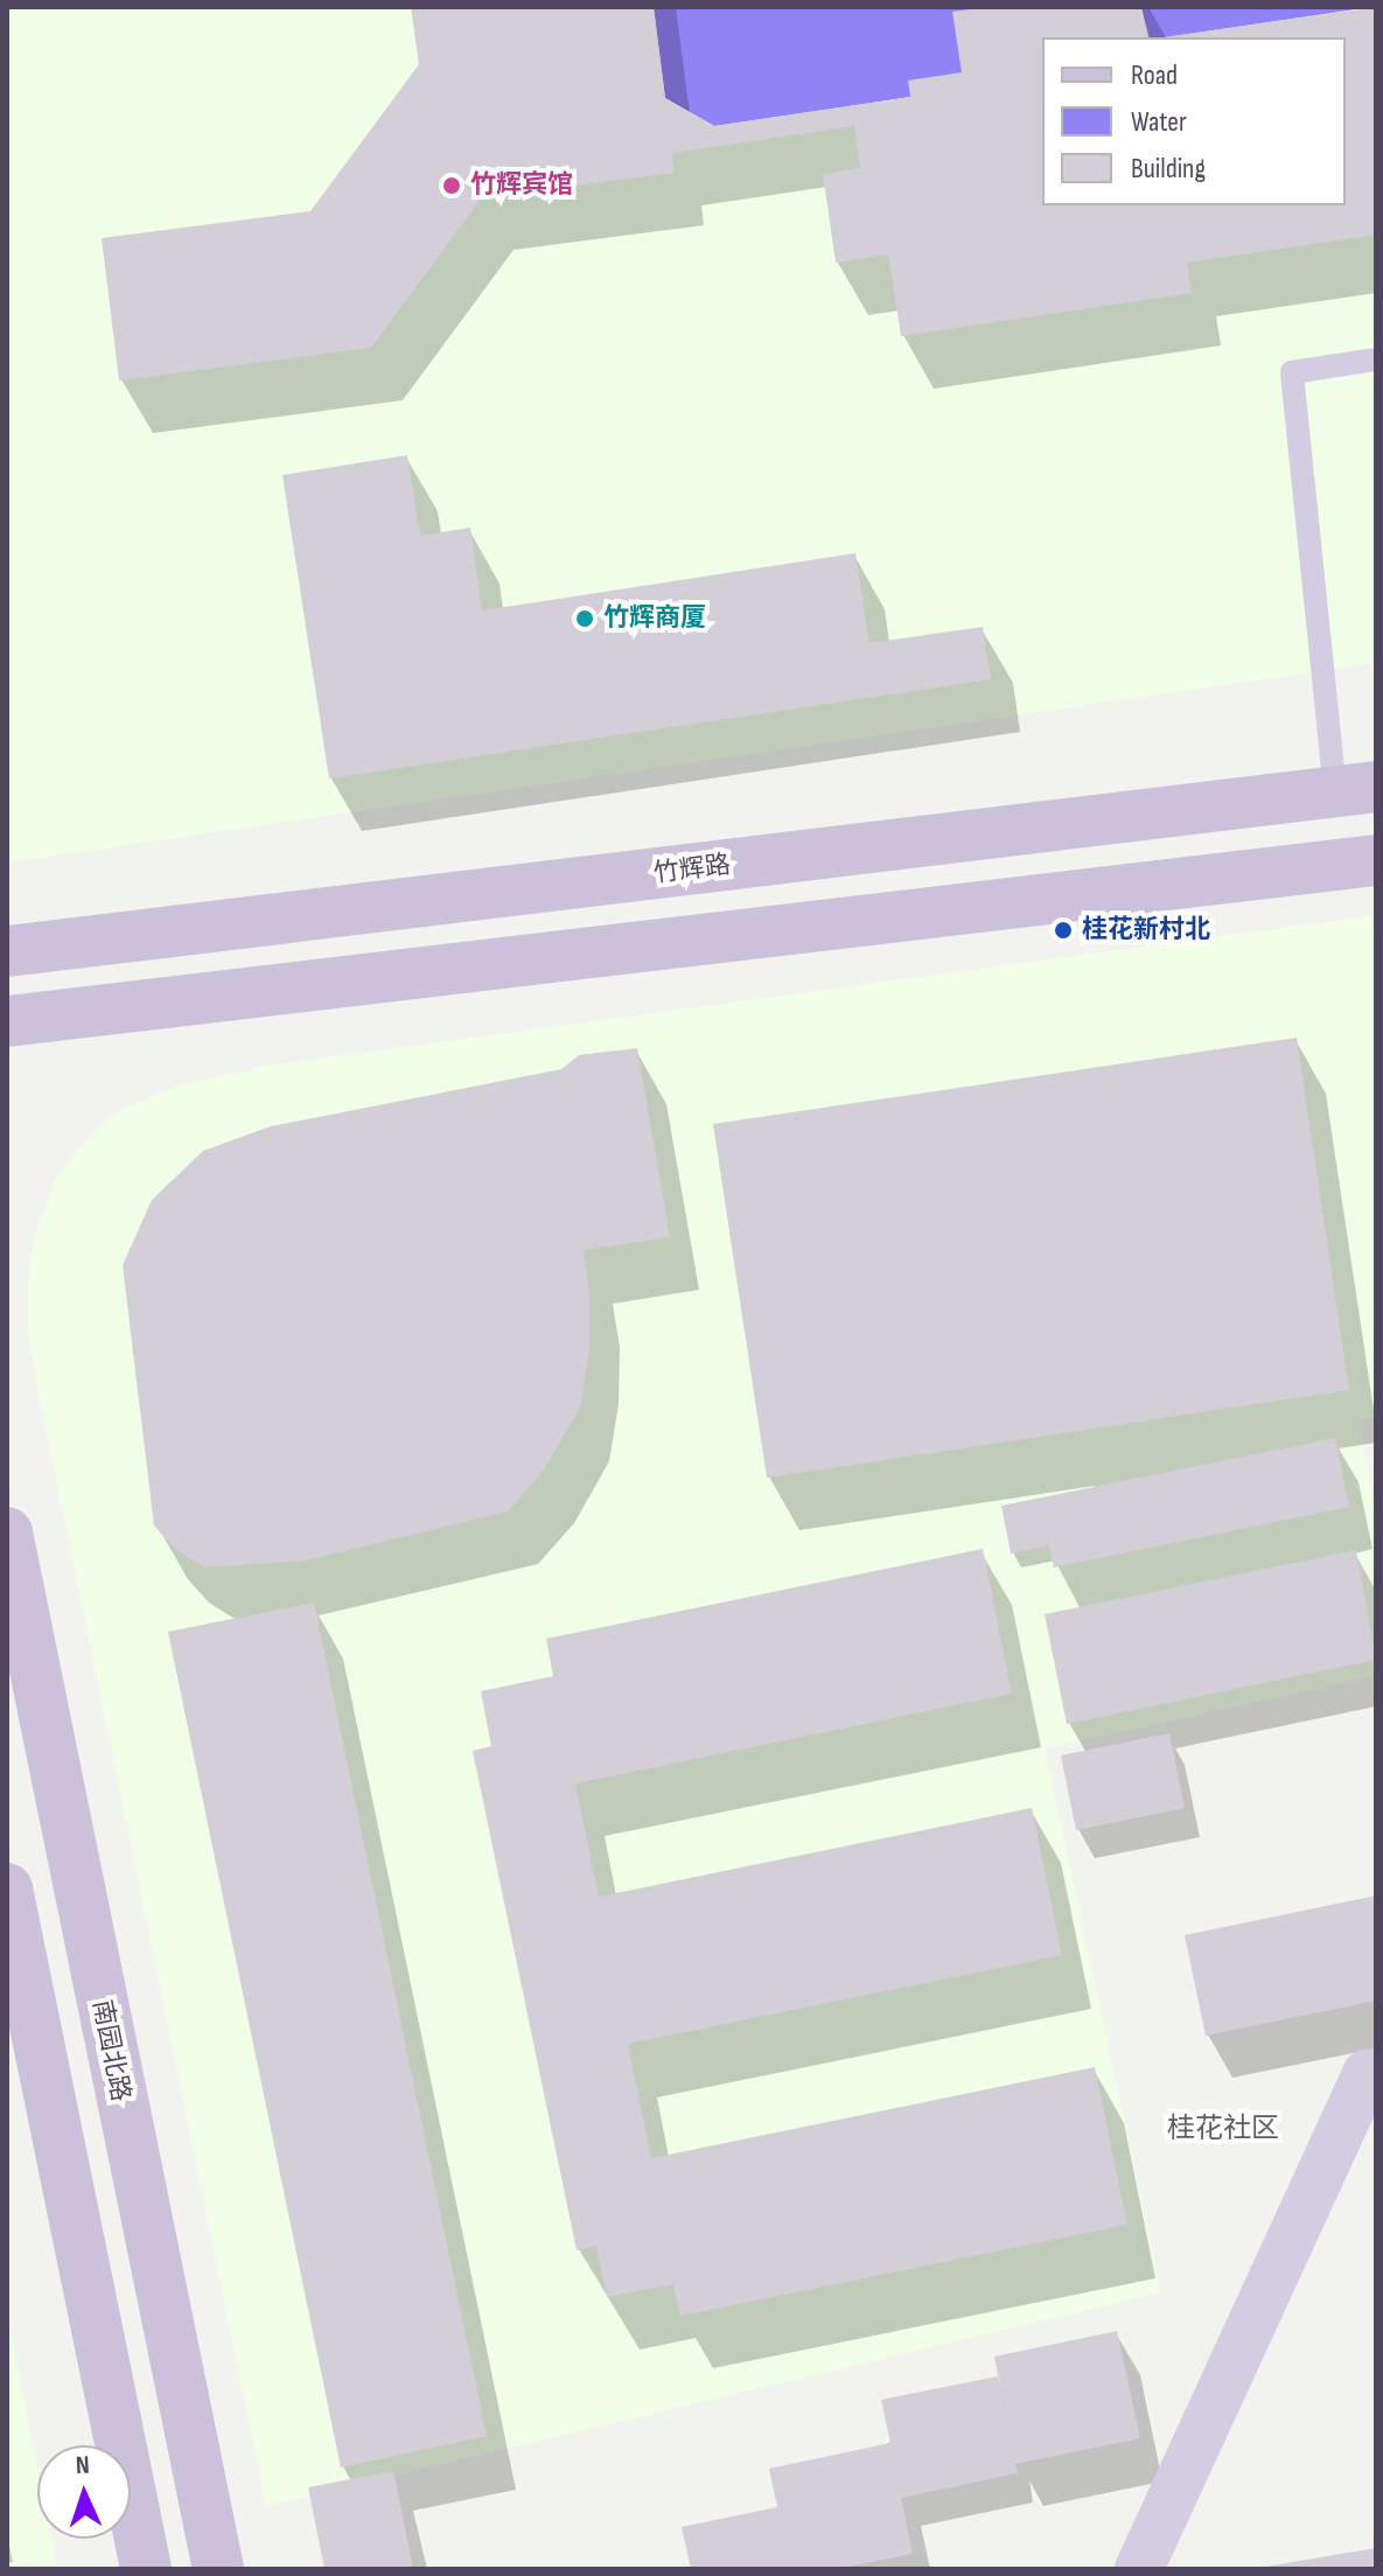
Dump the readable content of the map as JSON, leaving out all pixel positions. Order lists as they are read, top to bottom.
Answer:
{
  "streets": {
    "main road": ["竹辉路", "南园北路"]
  },
  "districts": ["桂花社区"],
  "places": ["竹辉宾馆", "竹辉商厦", "桂花新村北"],
  "legend": ["Road", "Water", "Building"],
  "north": "top"
}
